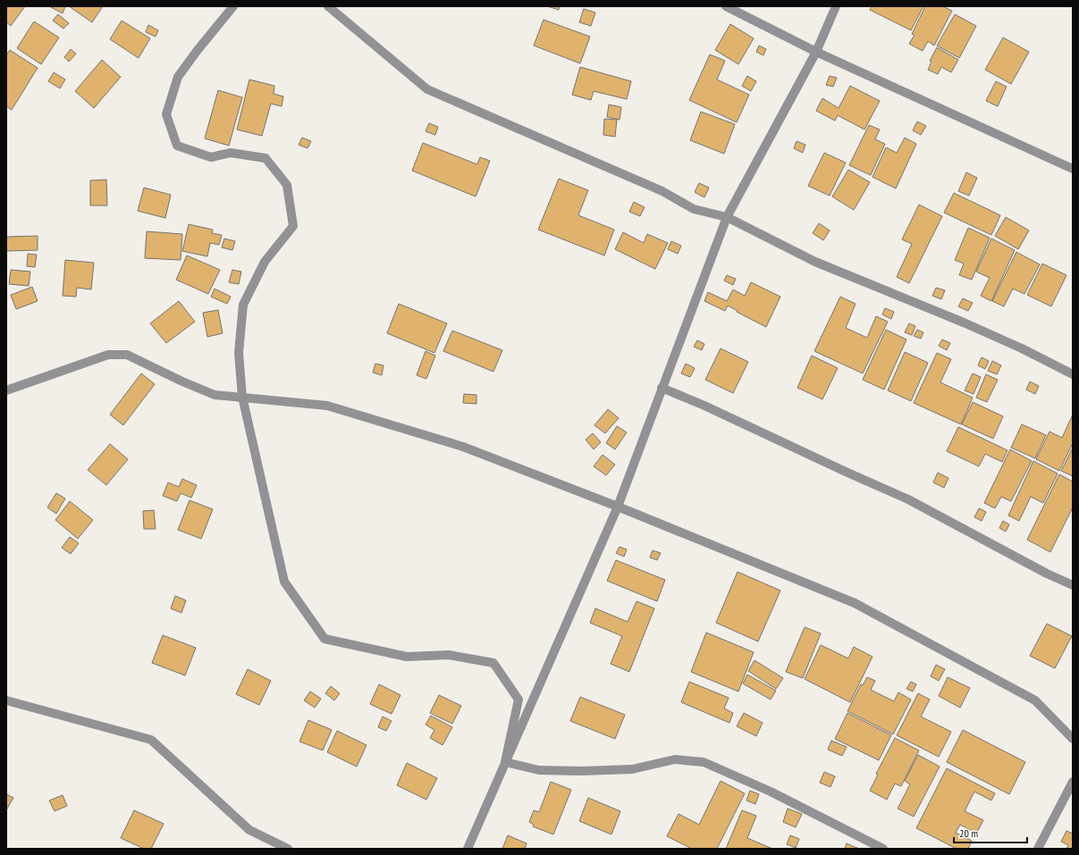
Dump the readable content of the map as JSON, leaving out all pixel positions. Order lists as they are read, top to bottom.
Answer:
{
  "scale_bar": "20 m"
}
